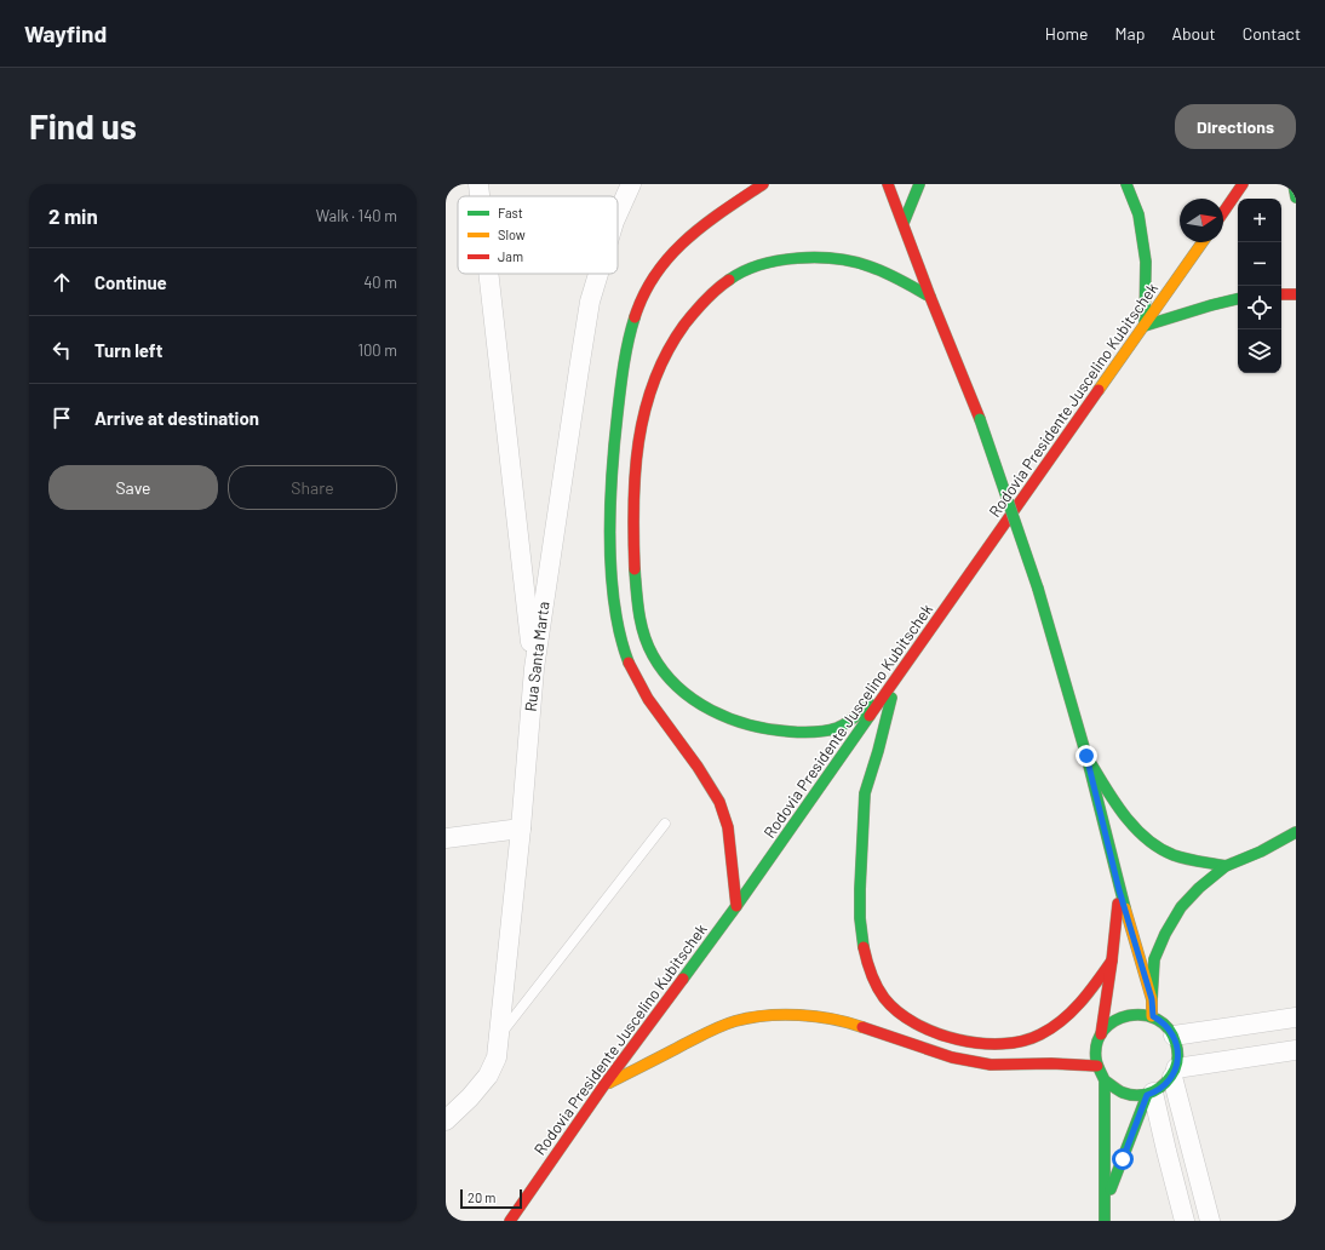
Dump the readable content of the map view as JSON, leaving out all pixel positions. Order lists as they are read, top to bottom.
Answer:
{
  "streets": {
    "main road": ["Rodovia Presidente Juscelino Kubitschek"],
    "street": ["Rua Santa Marta"]
  },
  "legend": ["Fast", "Slow", "Jam"],
  "scale_bar": "20 m",
  "north": "right",
  "page": {
    "header": "Wayfind",
    "nav": [
      "Home",
      "Map",
      "About",
      "Contact"
    ],
    "buttons": [
      "Directions",
      ["Save", "Share"]
    ],
    "title": "Find us",
    "heading": ["2 min", "Walk · 140 m"],
    "map_buttons": ["+", "−"],
    "list": [
      ["Continue", "40 m"],
      ["Turn left", "100 m"],
      "Arrive at destination"
    ],
    "scale": "20 m"
  }
}
